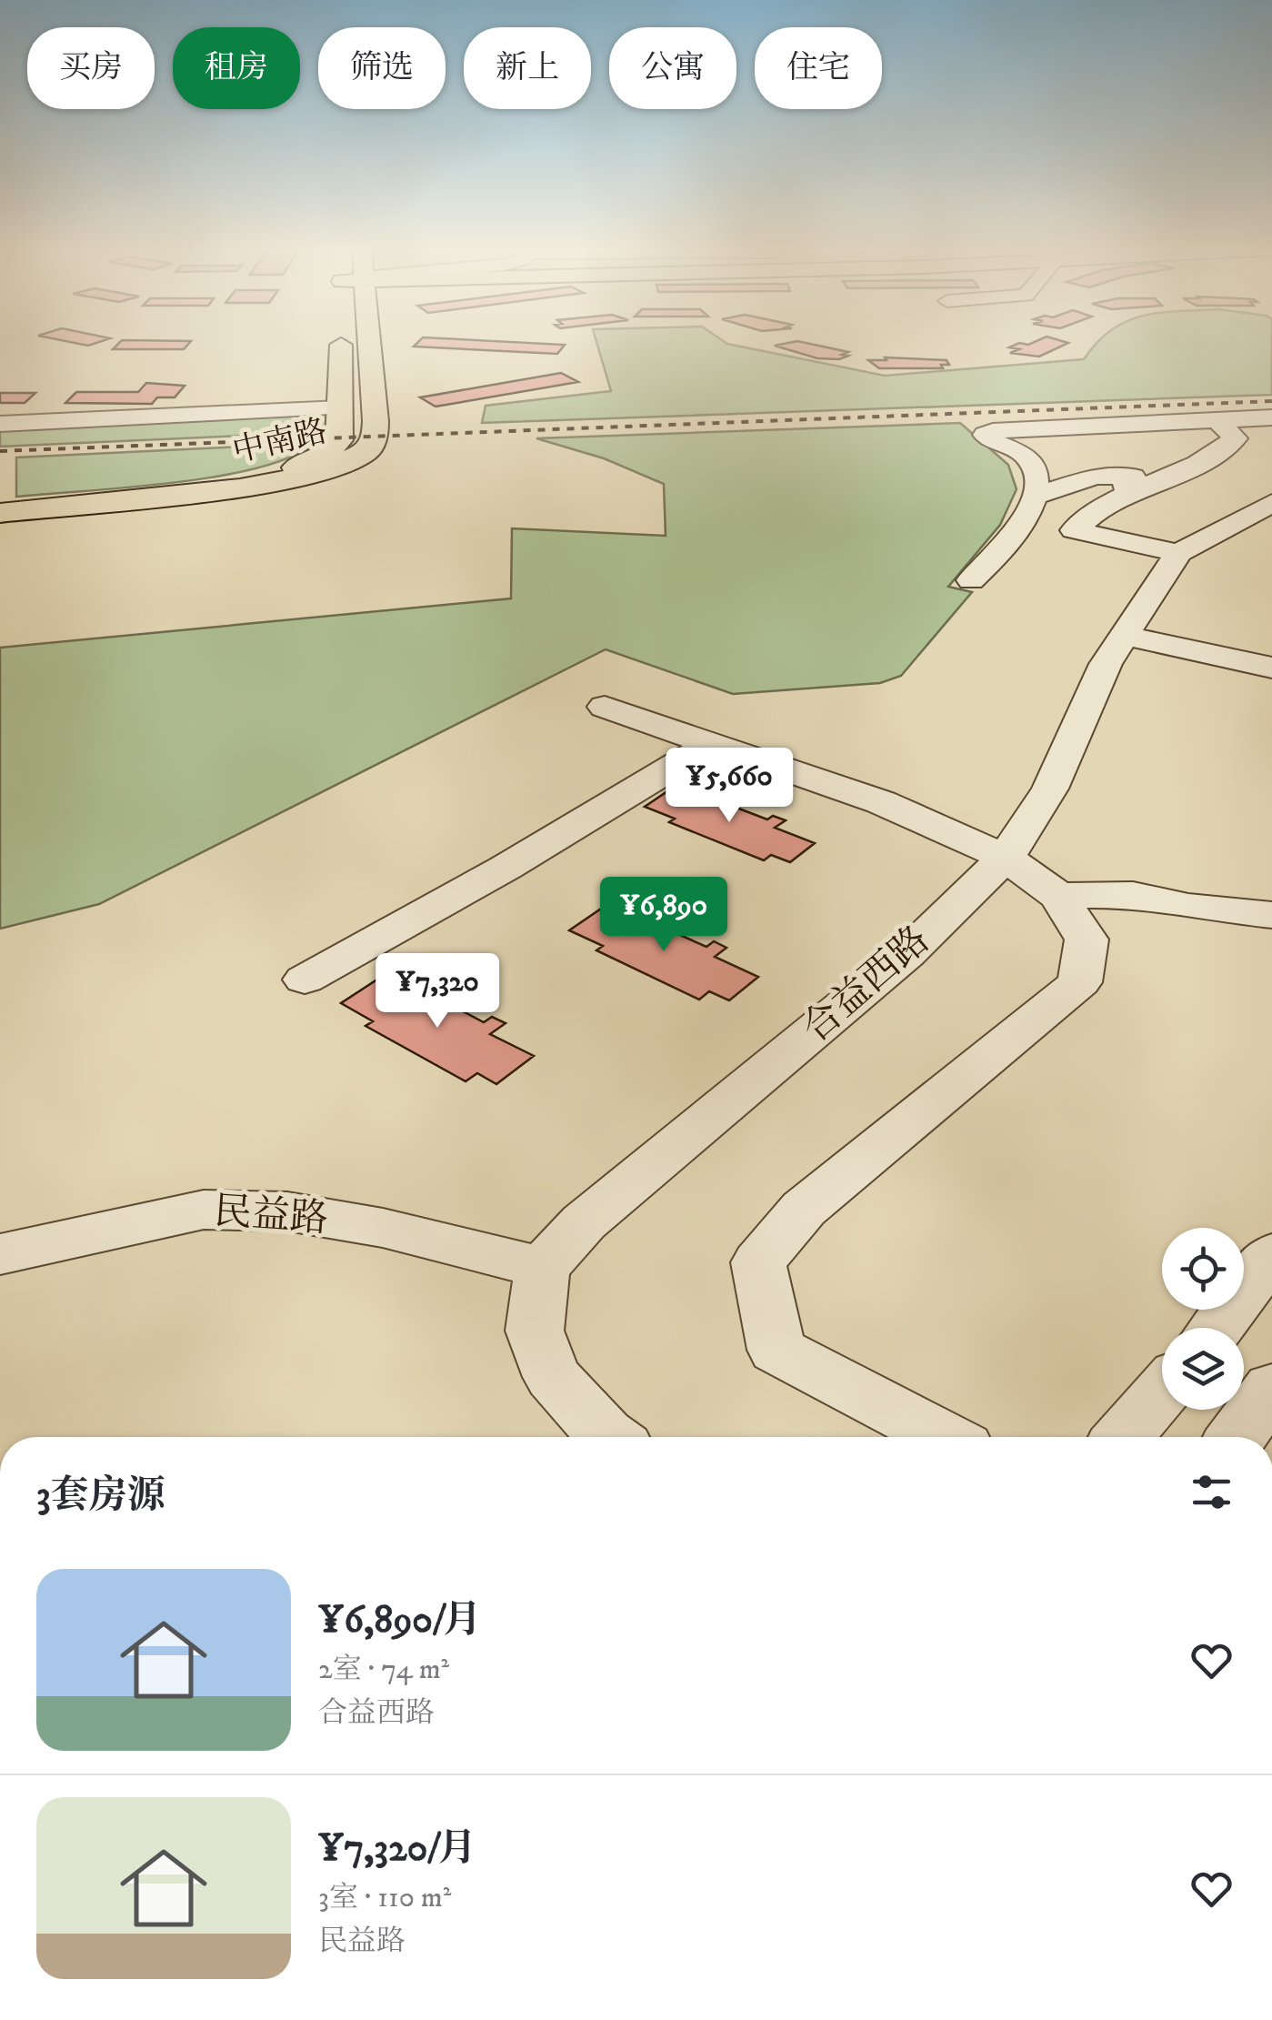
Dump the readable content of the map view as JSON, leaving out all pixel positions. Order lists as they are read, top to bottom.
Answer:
{
  "streets": {
    "main road": ["中南路"],
    "street": ["合益西路", "民益路"]
  },
  "crossings": [
    ["合益西路", "民益路"]
  ],
  "page": {
    "chip": [
      "买房",
      "租房",
      "筛选",
      "新上",
      "公寓",
      "住宅"
    ],
    "price": ["¥5,660", "¥6,890", "¥7,320"],
    "heading": "3套房源",
    "list": [
      {
        "name": "¥6,890/月",
        "note": "2室 · 74 m² · 合益西路"
      },
      {
        "name": "¥7,320/月",
        "note": "3室 · 110 m² · 民益路"
      }
    ]
  }
}
